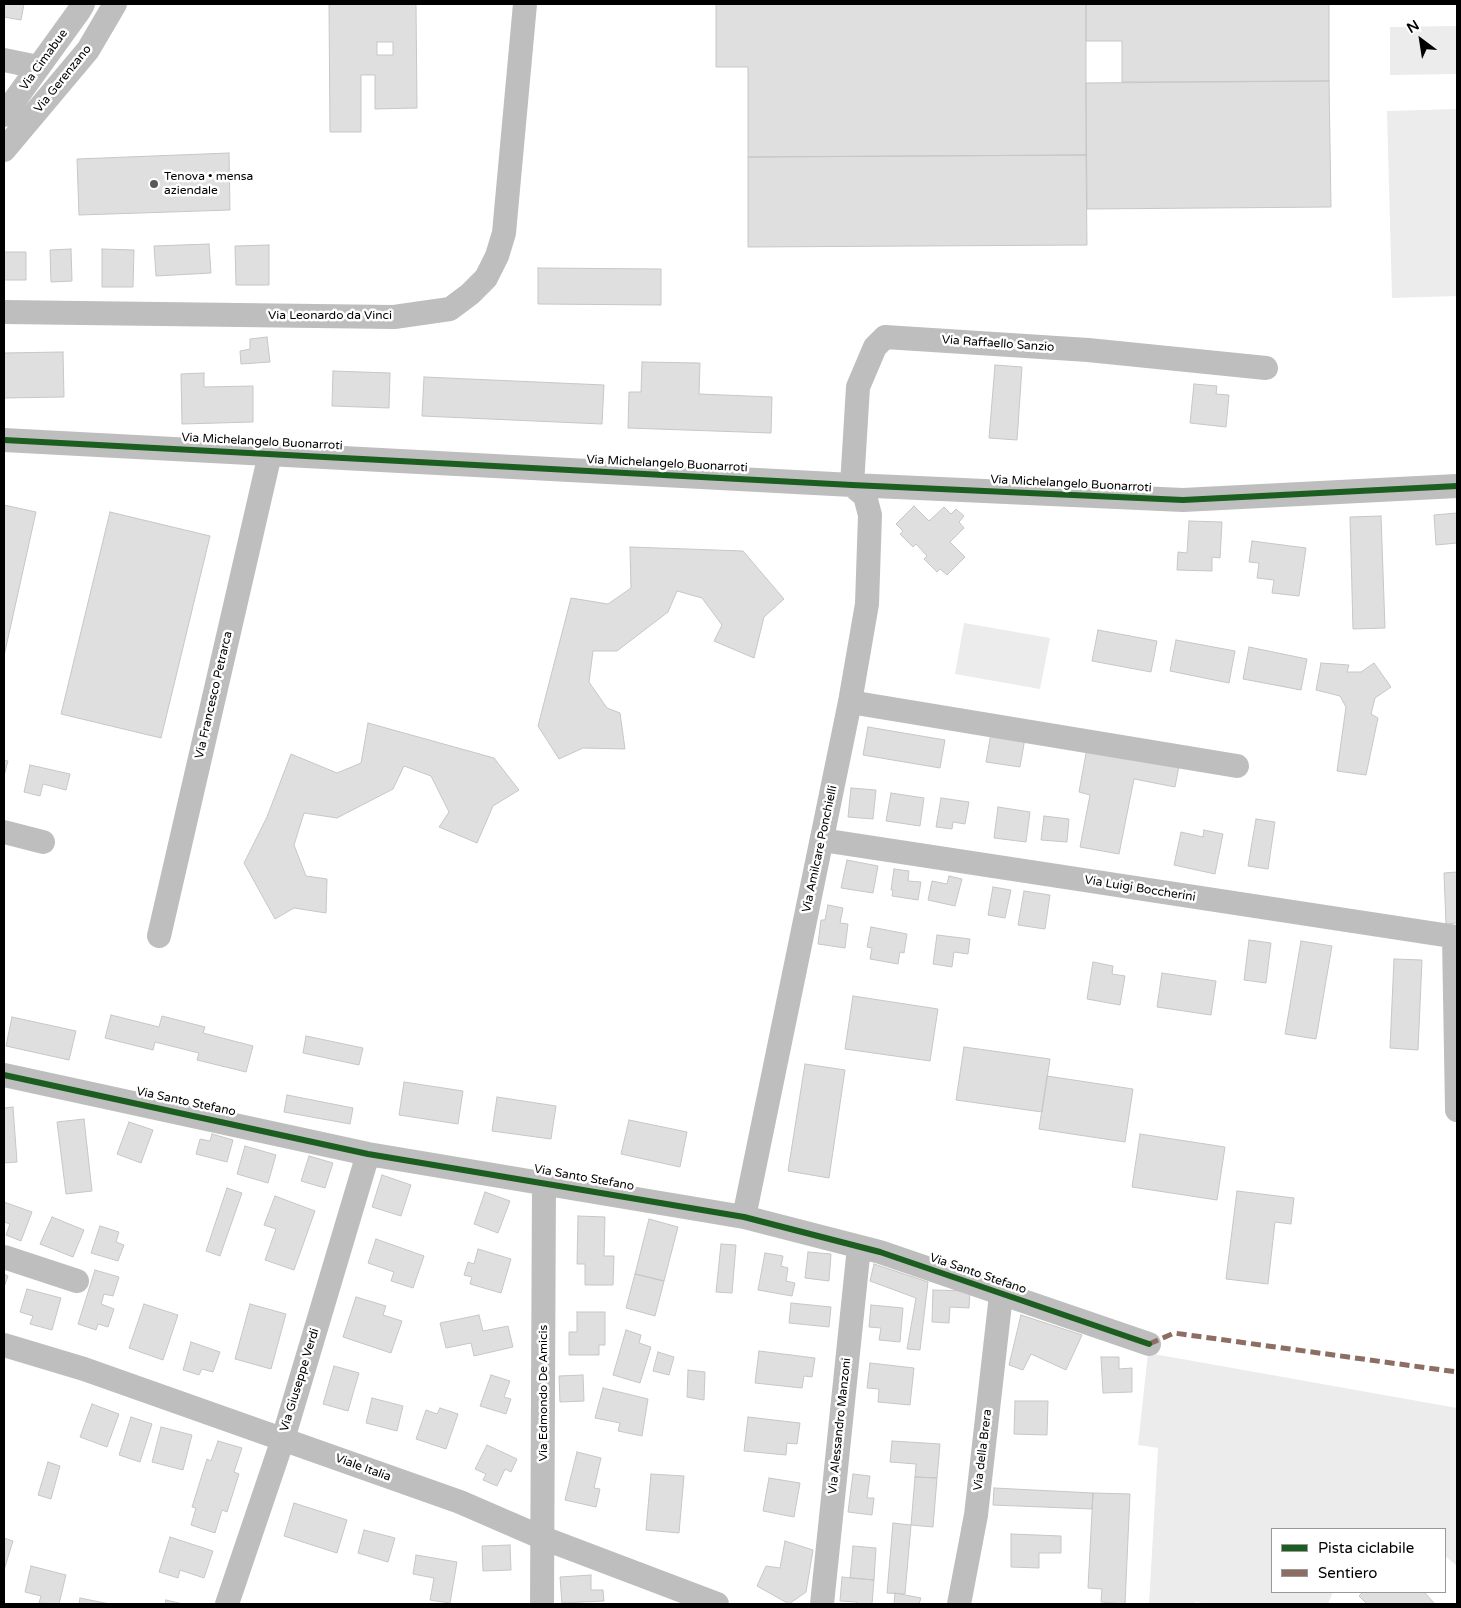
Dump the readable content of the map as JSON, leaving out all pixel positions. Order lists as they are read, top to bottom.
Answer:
{
  "streets": {
    "street": [
      "Via Cimabue",
      "Via Gerenzano",
      "Via Leonardo da Vinci",
      "Via Raffaello Sanzio",
      "Via Michelangelo Buonarroti",
      "Via Francesco Petrarca",
      "Via Amilcare Ponchielli",
      "Via Luigi Boccherini",
      "Via Santo Stefano",
      "Via Giuseppe Verdi",
      "Via Edmondo De Amicis",
      "Via Alessandro Manzoni",
      "Via della Brera",
      "Viale Italia"
    ]
  },
  "crossings": [
    ["Via Raffaello Sanzio", "Via Michelangelo Buonarroti"],
    ["Via Raffaello Sanzio", "Via Amilcare Ponchielli"],
    ["Via Michelangelo Buonarroti", "Via Francesco Petrarca"],
    ["Via Michelangelo Buonarroti", "Via Amilcare Ponchielli"],
    ["Via Amilcare Ponchielli", "Via Luigi Boccherini"],
    ["Via Amilcare Ponchielli", "Via Santo Stefano"],
    ["Via Santo Stefano", "Via Giuseppe Verdi"],
    ["Via Santo Stefano", "Via Edmondo De Amicis"],
    ["Via Santo Stefano", "Via Alessandro Manzoni"],
    ["Via Santo Stefano", "Via della Brera"],
    ["Via Giuseppe Verdi", "Viale Italia"],
    ["Via Edmondo De Amicis", "Viale Italia"]
  ],
  "places": ["Tenova • mensa aziendale"],
  "legend": ["Pista ciclabile", "Sentiero"],
  "north": "top left"
}
